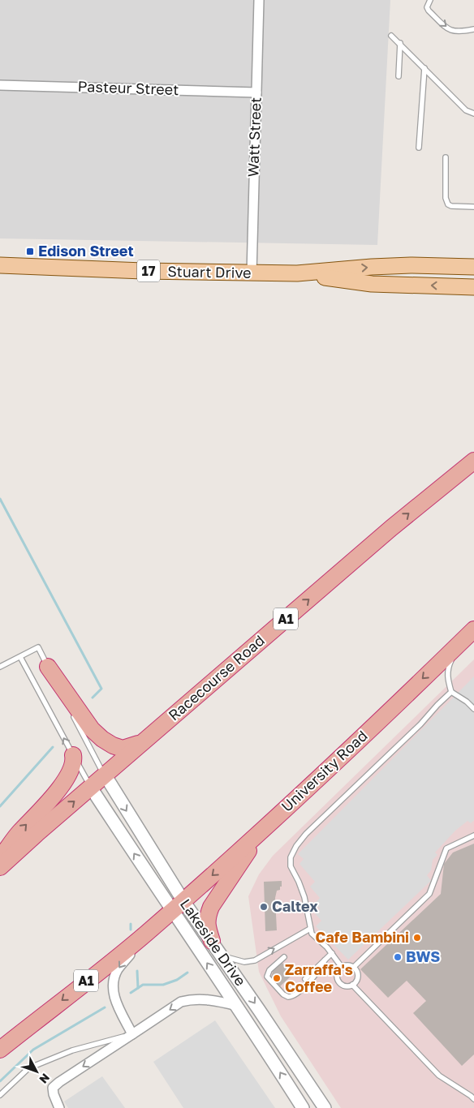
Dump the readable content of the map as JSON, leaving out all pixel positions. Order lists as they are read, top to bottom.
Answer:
{
  "streets": {
    "highway": ["A1", "Racecourse Road", "University Road"],
    "main road": ["17", "Stuart Drive"],
    "street": ["Pasteur Street", "Watt Street", "Lakeside Drive"]
  },
  "crossings": [
    ["Pasteur Street", "Watt Street"],
    ["Watt Street", "Stuart Drive"],
    ["A1", "University Road"],
    ["A1", "Lakeside Drive"],
    ["Racecourse Road", "Lakeside Drive"],
    ["University Road", "Lakeside Drive"]
  ],
  "one_way": ["Racecourse Road", "University Road"],
  "places": {
    "transit": ["Edison Street"],
    "other": [
      "Caltex",
      "Cafe Bambini",
      "BWS",
      "Zarraffa's Coffee"
    ]
  },
  "north": "bottom right"
}
